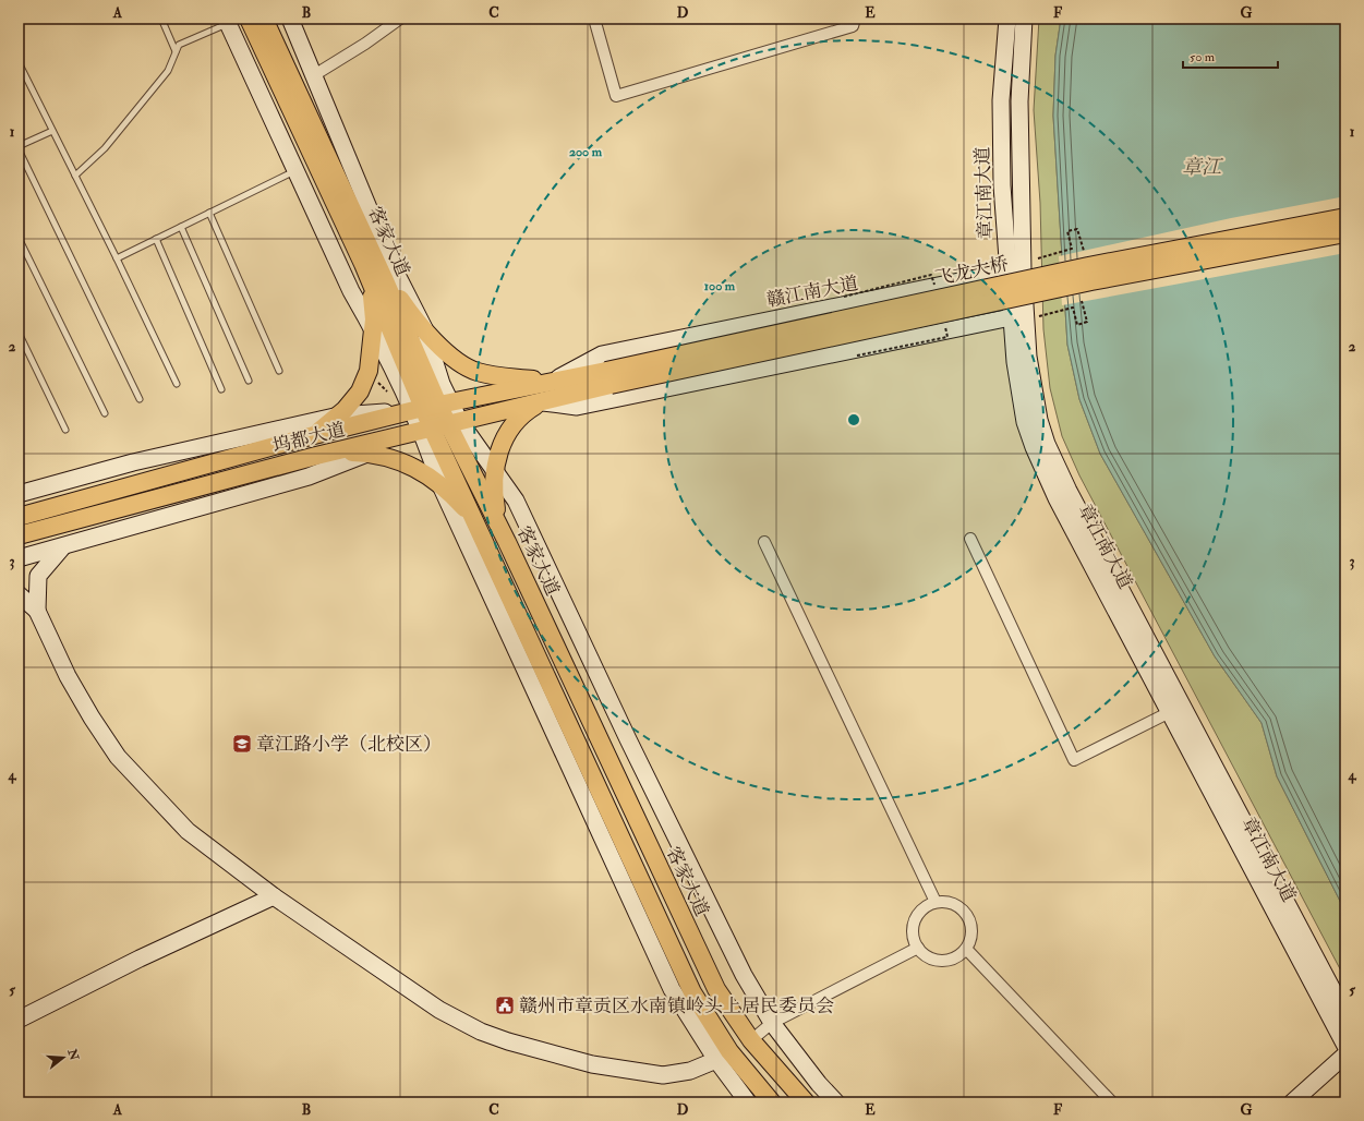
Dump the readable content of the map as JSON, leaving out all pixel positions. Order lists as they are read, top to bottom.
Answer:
{
  "streets": {
    "main road": ["客家大道", "飞龙大桥", "坞都大道"],
    "street": ["章江南大道", "赣江南大道"]
  },
  "crossings": [
    ["章江南大道", "赣江南大道"],
    ["客家大道", "坞都大道"],
    ["飞龙大桥", "坞都大道"],
    ["赣江南大道", "坞都大道"]
  ],
  "water": ["章江"],
  "places": {
    "school or university": ["章江路小学（北校区）"],
    "public building": ["赣州市章贡区水南镇岭头上居民委员会"]
  },
  "scale_bar": "50 m",
  "north": "right",
  "grid": {
    "columns": [
      "A",
      "B",
      "C",
      "D",
      "E",
      "F",
      "G"
    ],
    "rows": [
      "1",
      "2",
      "3",
      "4",
      "5"
    ]
  },
  "rings": ["200 m", "100 m"]
}
